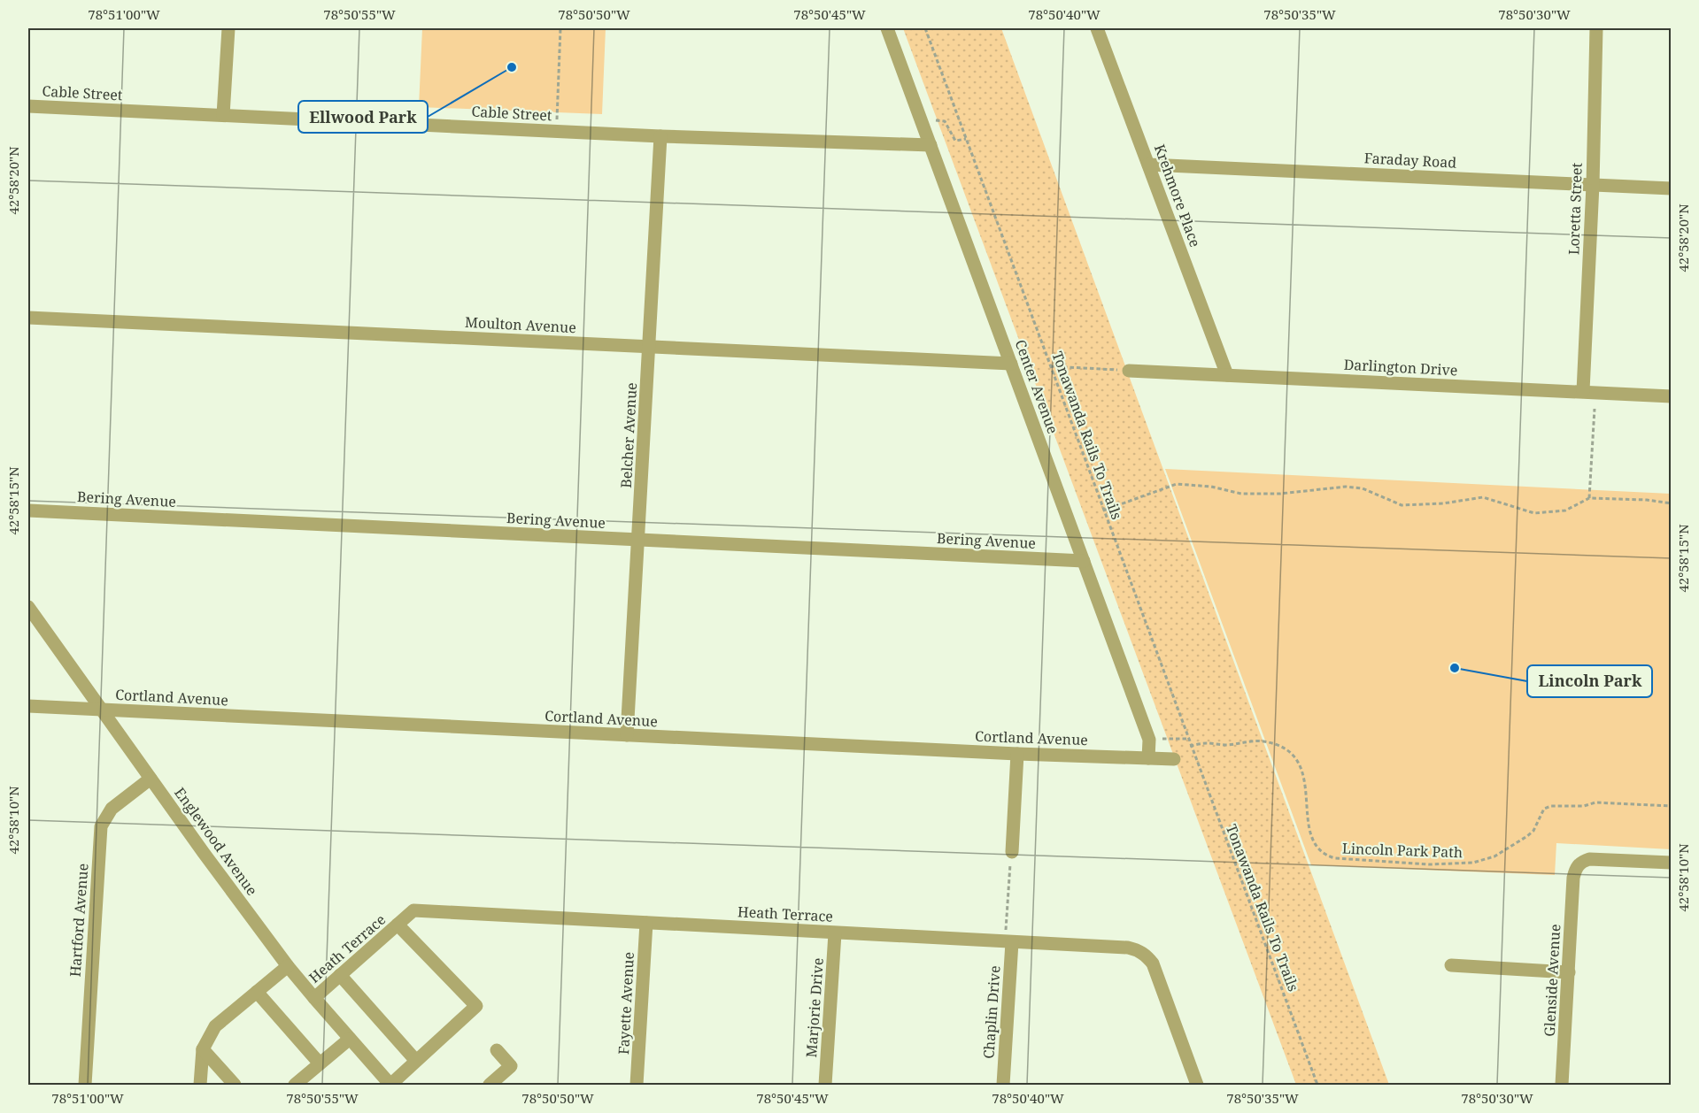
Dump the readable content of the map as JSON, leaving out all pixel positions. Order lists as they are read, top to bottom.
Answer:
{
  "streets": {
    "street": [
      "Cable Street",
      "Faraday Road",
      "Krehmore Place",
      "Loretta Street",
      "Moulton Avenue",
      "Darlington Drive",
      "Center Avenue",
      "Belcher Avenue",
      "Bering Avenue",
      "Cortland Avenue",
      "Englewood Avenue",
      "Heath Terrace",
      "Hartford Avenue",
      "Glenside Avenue",
      "Fayette Avenue",
      "Marjorie Drive",
      "Chaplin Drive"
    ],
    "path": ["Tonawanda Rails To Trails", "Lincoln Park Path"]
  },
  "crossings": [
    ["Cable Street", "Center Avenue"],
    ["Cable Street", "Belcher Avenue"],
    ["Faraday Road", "Krehmore Place"],
    ["Faraday Road", "Loretta Street"],
    ["Krehmore Place", "Darlington Drive"],
    ["Loretta Street", "Darlington Drive"],
    ["Moulton Avenue", "Center Avenue"],
    ["Moulton Avenue", "Belcher Avenue"],
    ["Center Avenue", "Bering Avenue"],
    ["Center Avenue", "Cortland Avenue"],
    ["Belcher Avenue", "Bering Avenue"],
    ["Belcher Avenue", "Cortland Avenue"],
    ["Tonawanda Rails To Trails", "Lincoln Park Path"],
    ["Cortland Avenue", "Englewood Avenue"],
    ["Englewood Avenue", "Heath Terrace"],
    ["Englewood Avenue", "Hartford Avenue"],
    ["Heath Terrace", "Fayette Avenue"],
    ["Heath Terrace", "Marjorie Drive"],
    ["Heath Terrace", "Chaplin Drive"]
  ],
  "places": ["Ellwood Park", "Lincoln Park"],
  "coordinates": [
    "78°51'00\"W",
    "78°50'55\"W",
    "78°50'50\"W",
    "78°50'45\"W",
    "78°50'40\"W",
    "78°50'35\"W",
    "78°50'30\"W",
    "42°58'20\"N",
    "42°58'15\"N",
    "42°58'10\"N"
  ]
}
